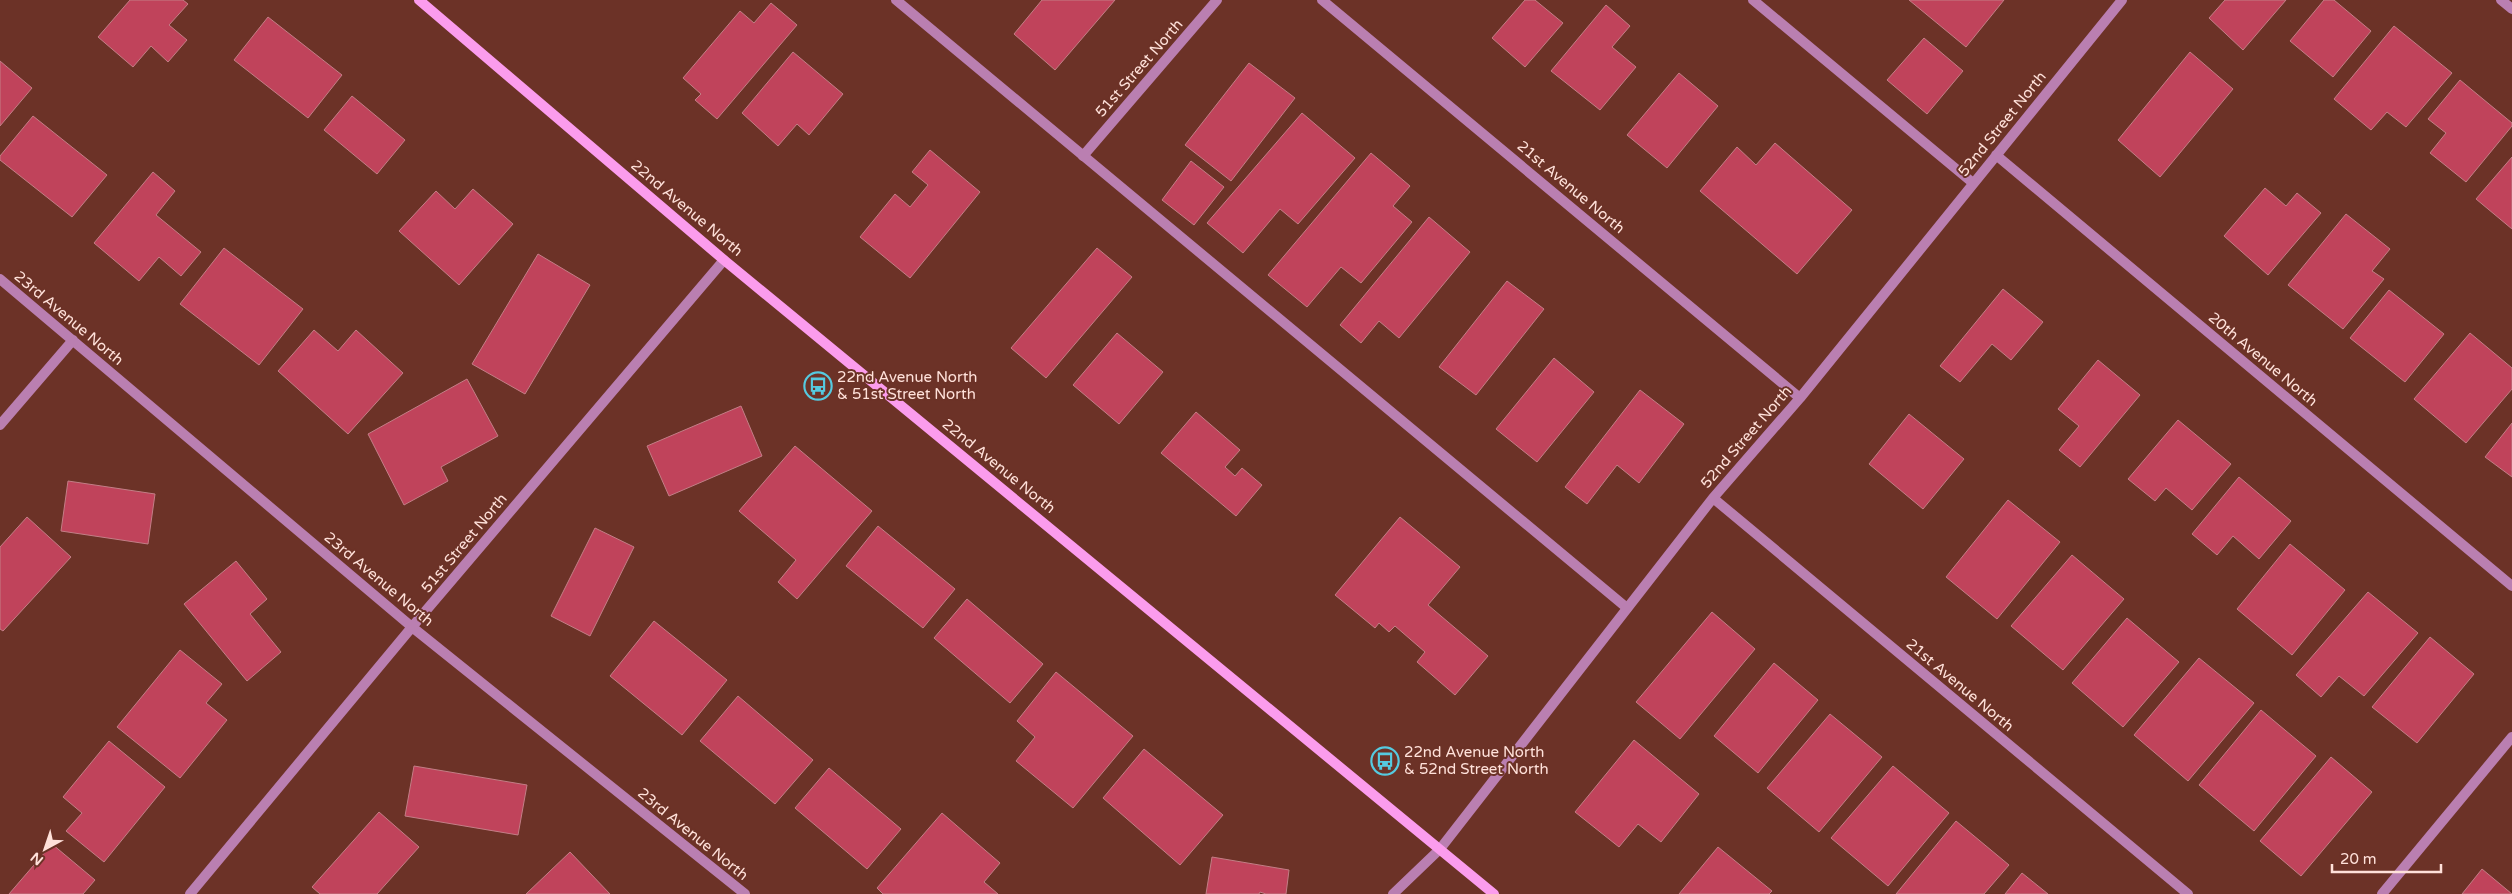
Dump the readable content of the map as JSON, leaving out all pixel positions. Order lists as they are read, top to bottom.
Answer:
{
  "streets": {
    "main road": ["22nd Avenue North"],
    "street": [
      "51st Street North",
      "52nd Street North",
      "21st Avenue North",
      "23rd Avenue North",
      "20th Avenue North"
    ]
  },
  "crossings": [
    ["51st Street North", "22nd Avenue North"],
    ["51st Street North", "23rd Avenue North"],
    ["52nd Street North", "21st Avenue North"],
    ["52nd Street North", "22nd Avenue North"],
    ["52nd Street North", "20th Avenue North"]
  ],
  "places": {
    "bus stop": ["22nd Avenue North & 51st Street North", "22nd Avenue North & 52nd Street North"]
  },
  "scale_bar": "20 m",
  "north": "bottom left"
}
